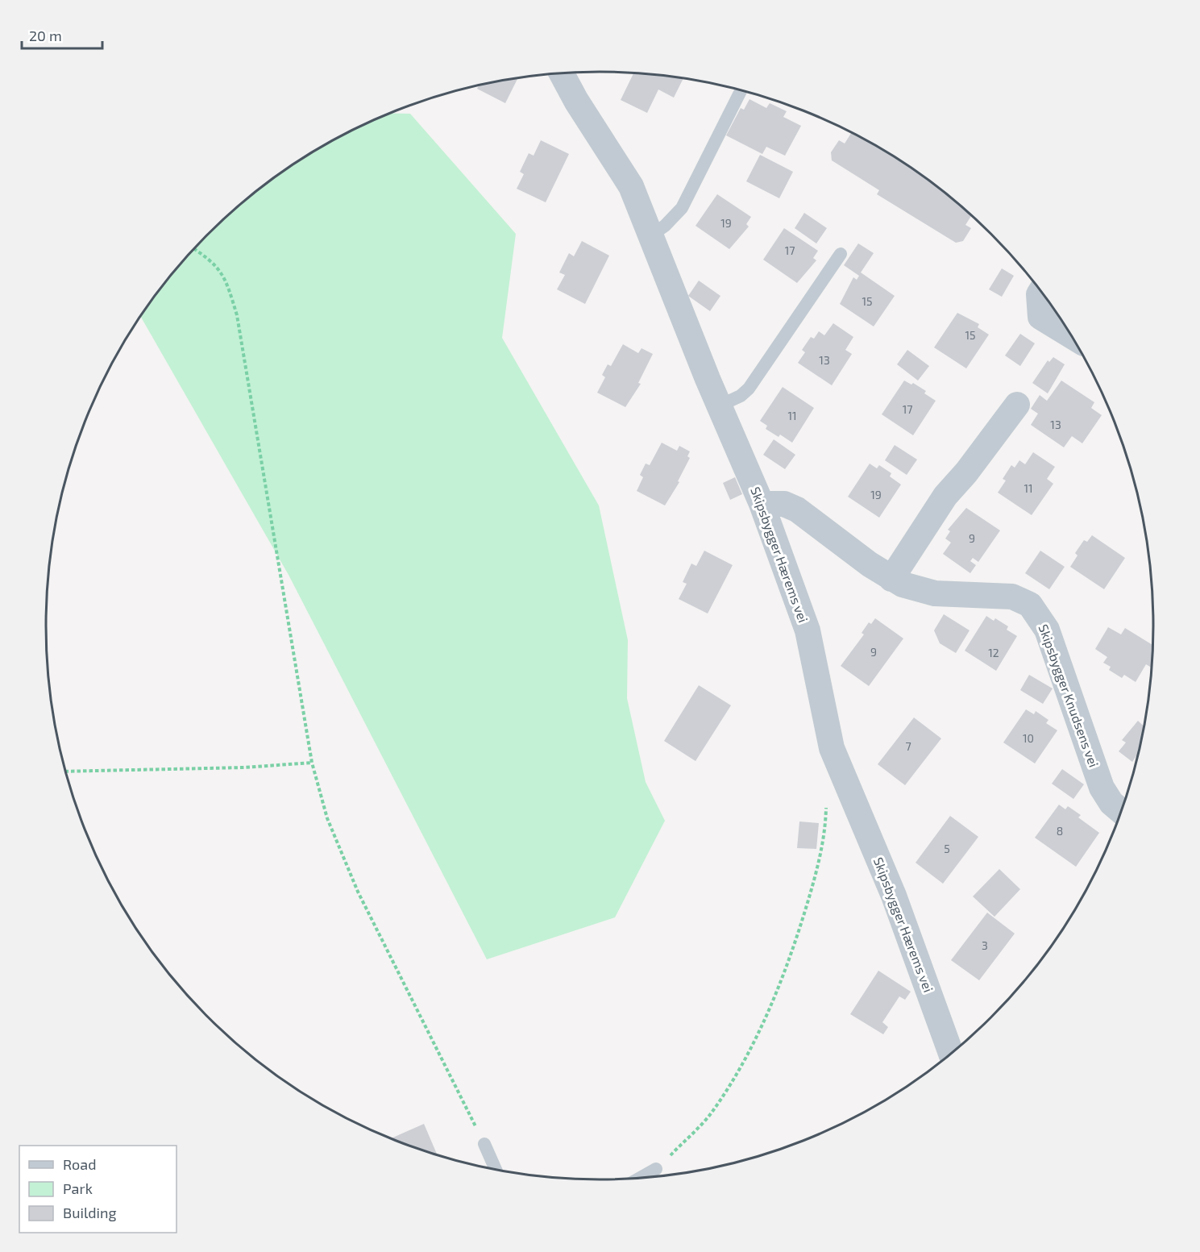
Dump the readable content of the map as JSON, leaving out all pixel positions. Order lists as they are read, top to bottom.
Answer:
{
  "streets": {
    "street": ["Skipsbygger Hærems vei", "Skipsbygger Knudsens vei"]
  },
  "crossings": [
    ["Skipsbygger Hærems vei", "Skipsbygger Knudsens vei"]
  ],
  "house_numbers": [
    "19",
    "17",
    "15",
    "15",
    "13",
    "17",
    "11",
    "13",
    "11",
    "19",
    "9",
    "9",
    "12",
    "10",
    "7",
    "8",
    "5",
    "3"
  ],
  "legend": ["Road", "Park", "Building"],
  "scale_bar": "20 m"
}
